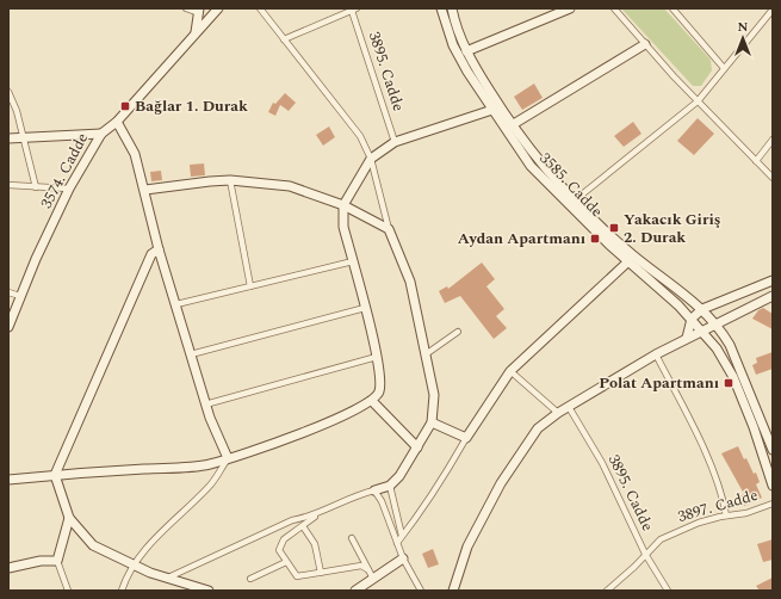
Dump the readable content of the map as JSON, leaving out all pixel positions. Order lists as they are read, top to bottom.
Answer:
{
  "streets": {
    "street": [
      "3895. Cadde",
      "3574. Cadde",
      "3585. Cadde",
      "3897. Cadde"
    ]
  },
  "crossings": [
    ["3895. Cadde", "3897. Cadde"]
  ],
  "places": {
    "transit": [
      "Bağlar 1. Durak",
      "Yakacık Giriş 2. Durak",
      "Aydan Apartmanı",
      "Polat Apartmanı"
    ]
  },
  "north": "top"
}
